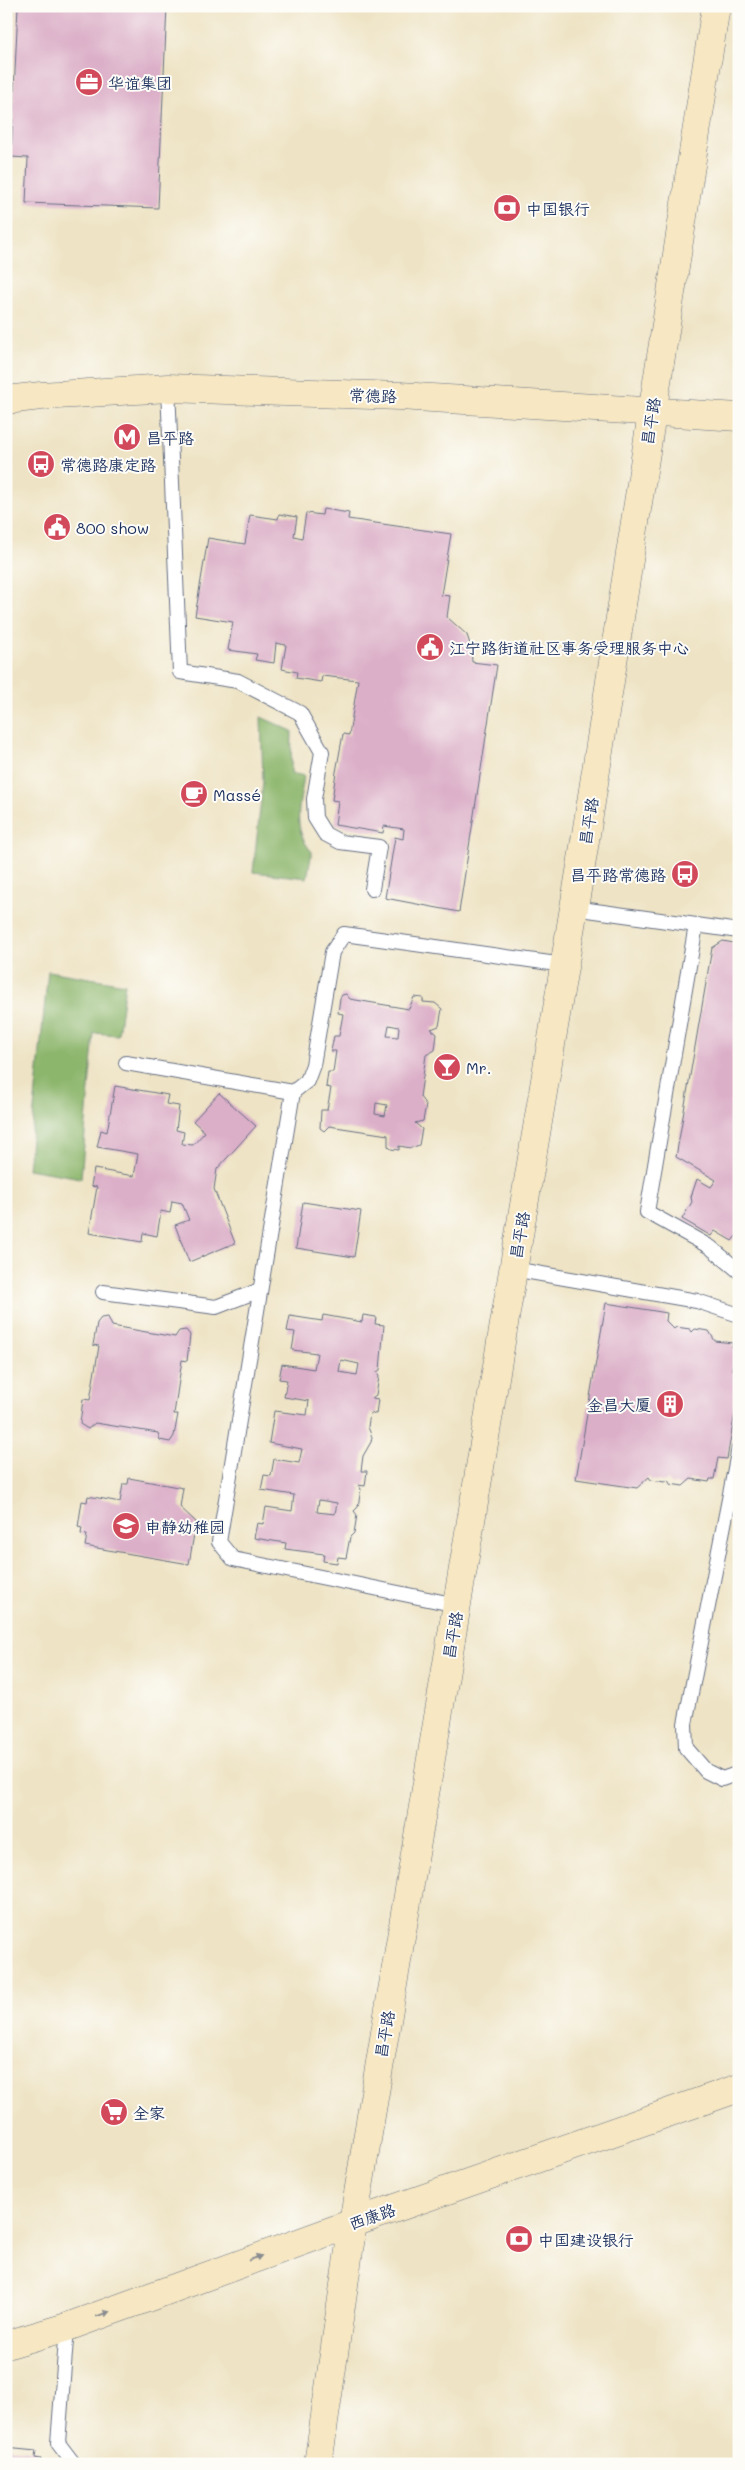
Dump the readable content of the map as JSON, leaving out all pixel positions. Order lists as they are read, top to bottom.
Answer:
{
  "streets": {
    "street": ["常德路", "昌平路", "西康路"]
  },
  "crossings": [
    ["常德路", "昌平路"],
    ["昌平路", "西康路"]
  ],
  "one_way": ["西康路"],
  "places": {
    "office": ["华谊集团"],
    "bank": ["中国银行", "中国建设银行"],
    "metro station": ["昌平路"],
    "bus stop": ["常德路康定路", "昌平路常德路"],
    "public building": ["800 show", "江宁路街道社区事务受理服务中心"],
    "cafe": ["Massé"],
    "bar": ["Mr."],
    "building": ["金昌大厦"],
    "school or university": ["申静幼稚园"],
    "supermarket": ["全家"]
  }
}
